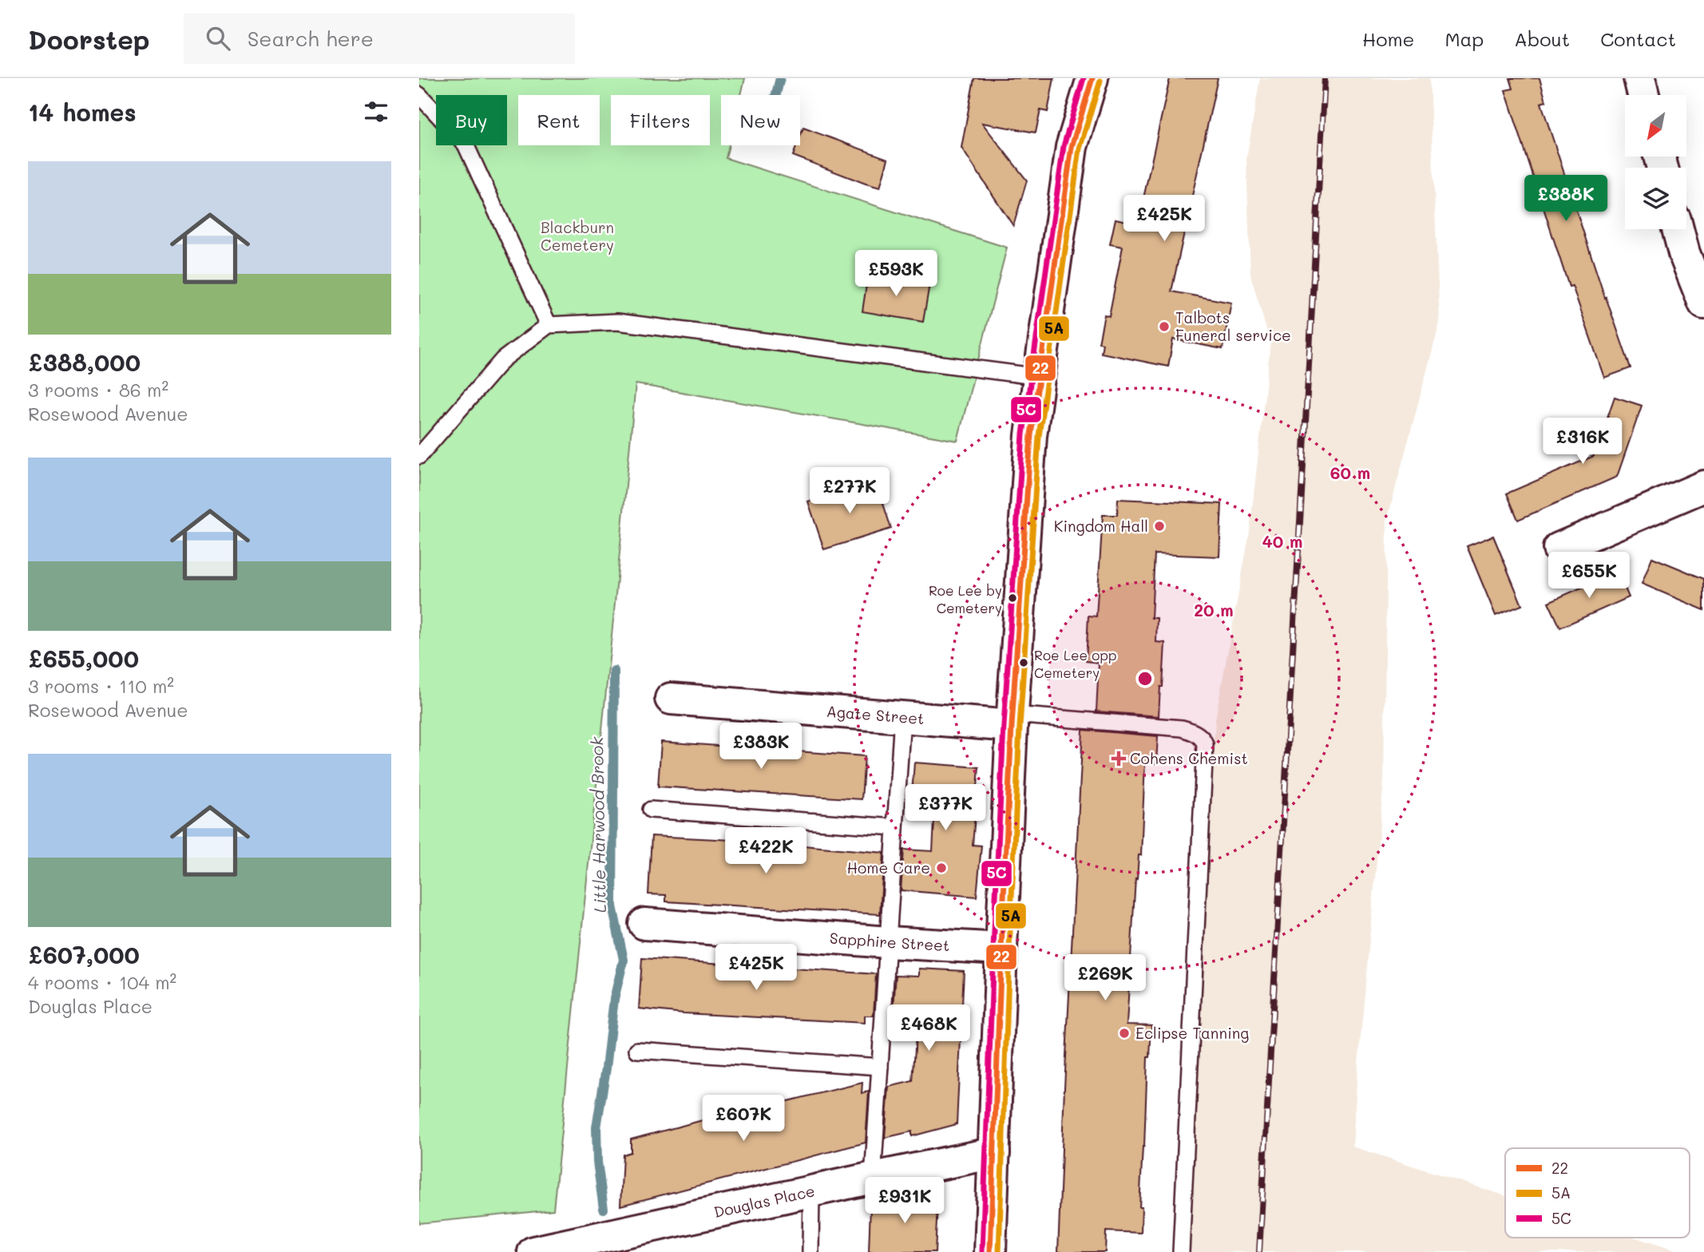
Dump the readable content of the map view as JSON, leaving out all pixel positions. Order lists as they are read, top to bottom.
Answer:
{
  "streets": {
    "main road": ["Agate Street", "Sapphire Street", "Douglas Place"]
  },
  "water": ["Little Harwood Brook"],
  "parks": ["Blackburn Cemetery"],
  "places": {
    "other": [
      "Talbots Funeral service",
      "Kingdom Hall",
      "Roe Lee by Cemetery",
      "Roe Lee opp Cemetery",
      "Home Care",
      "Eclipse Tanning"
    ],
    "health": ["Cohens Chemist"]
  },
  "lines": ["transit line 22", "transit line 5C", "transit line 5A"],
  "legend": ["22", "5A", "5C"],
  "north": "bottom left",
  "page": {
    "header": "Doorstep",
    "search": "Search here",
    "nav": [
      "Home",
      "Map",
      "About",
      "Contact"
    ],
    "heading": "14 homes",
    "chip": [
      "Buy",
      "Rent",
      "Filters",
      "New"
    ],
    "list": [
      {
        "name": "£388,000",
        "note": "3 rooms · 86 m² · Rosewood Avenue"
      },
      {
        "name": "£655,000",
        "note": "3 rooms · 110 m² · Rosewood Avenue"
      },
      {
        "name": "£607,000",
        "note": "4 rooms · 104 m² · Douglas Place"
      }
    ],
    "price": [
      "£388K",
      "£425K",
      "£593K",
      "£316K",
      "£277K",
      "£655K",
      "£383K",
      "£377K",
      "£422K",
      "£425K",
      "£269K",
      "£468K",
      "£607K",
      "£931K"
    ]
  },
  "rings": ["60 m", "40 m", "20 m"]
}
